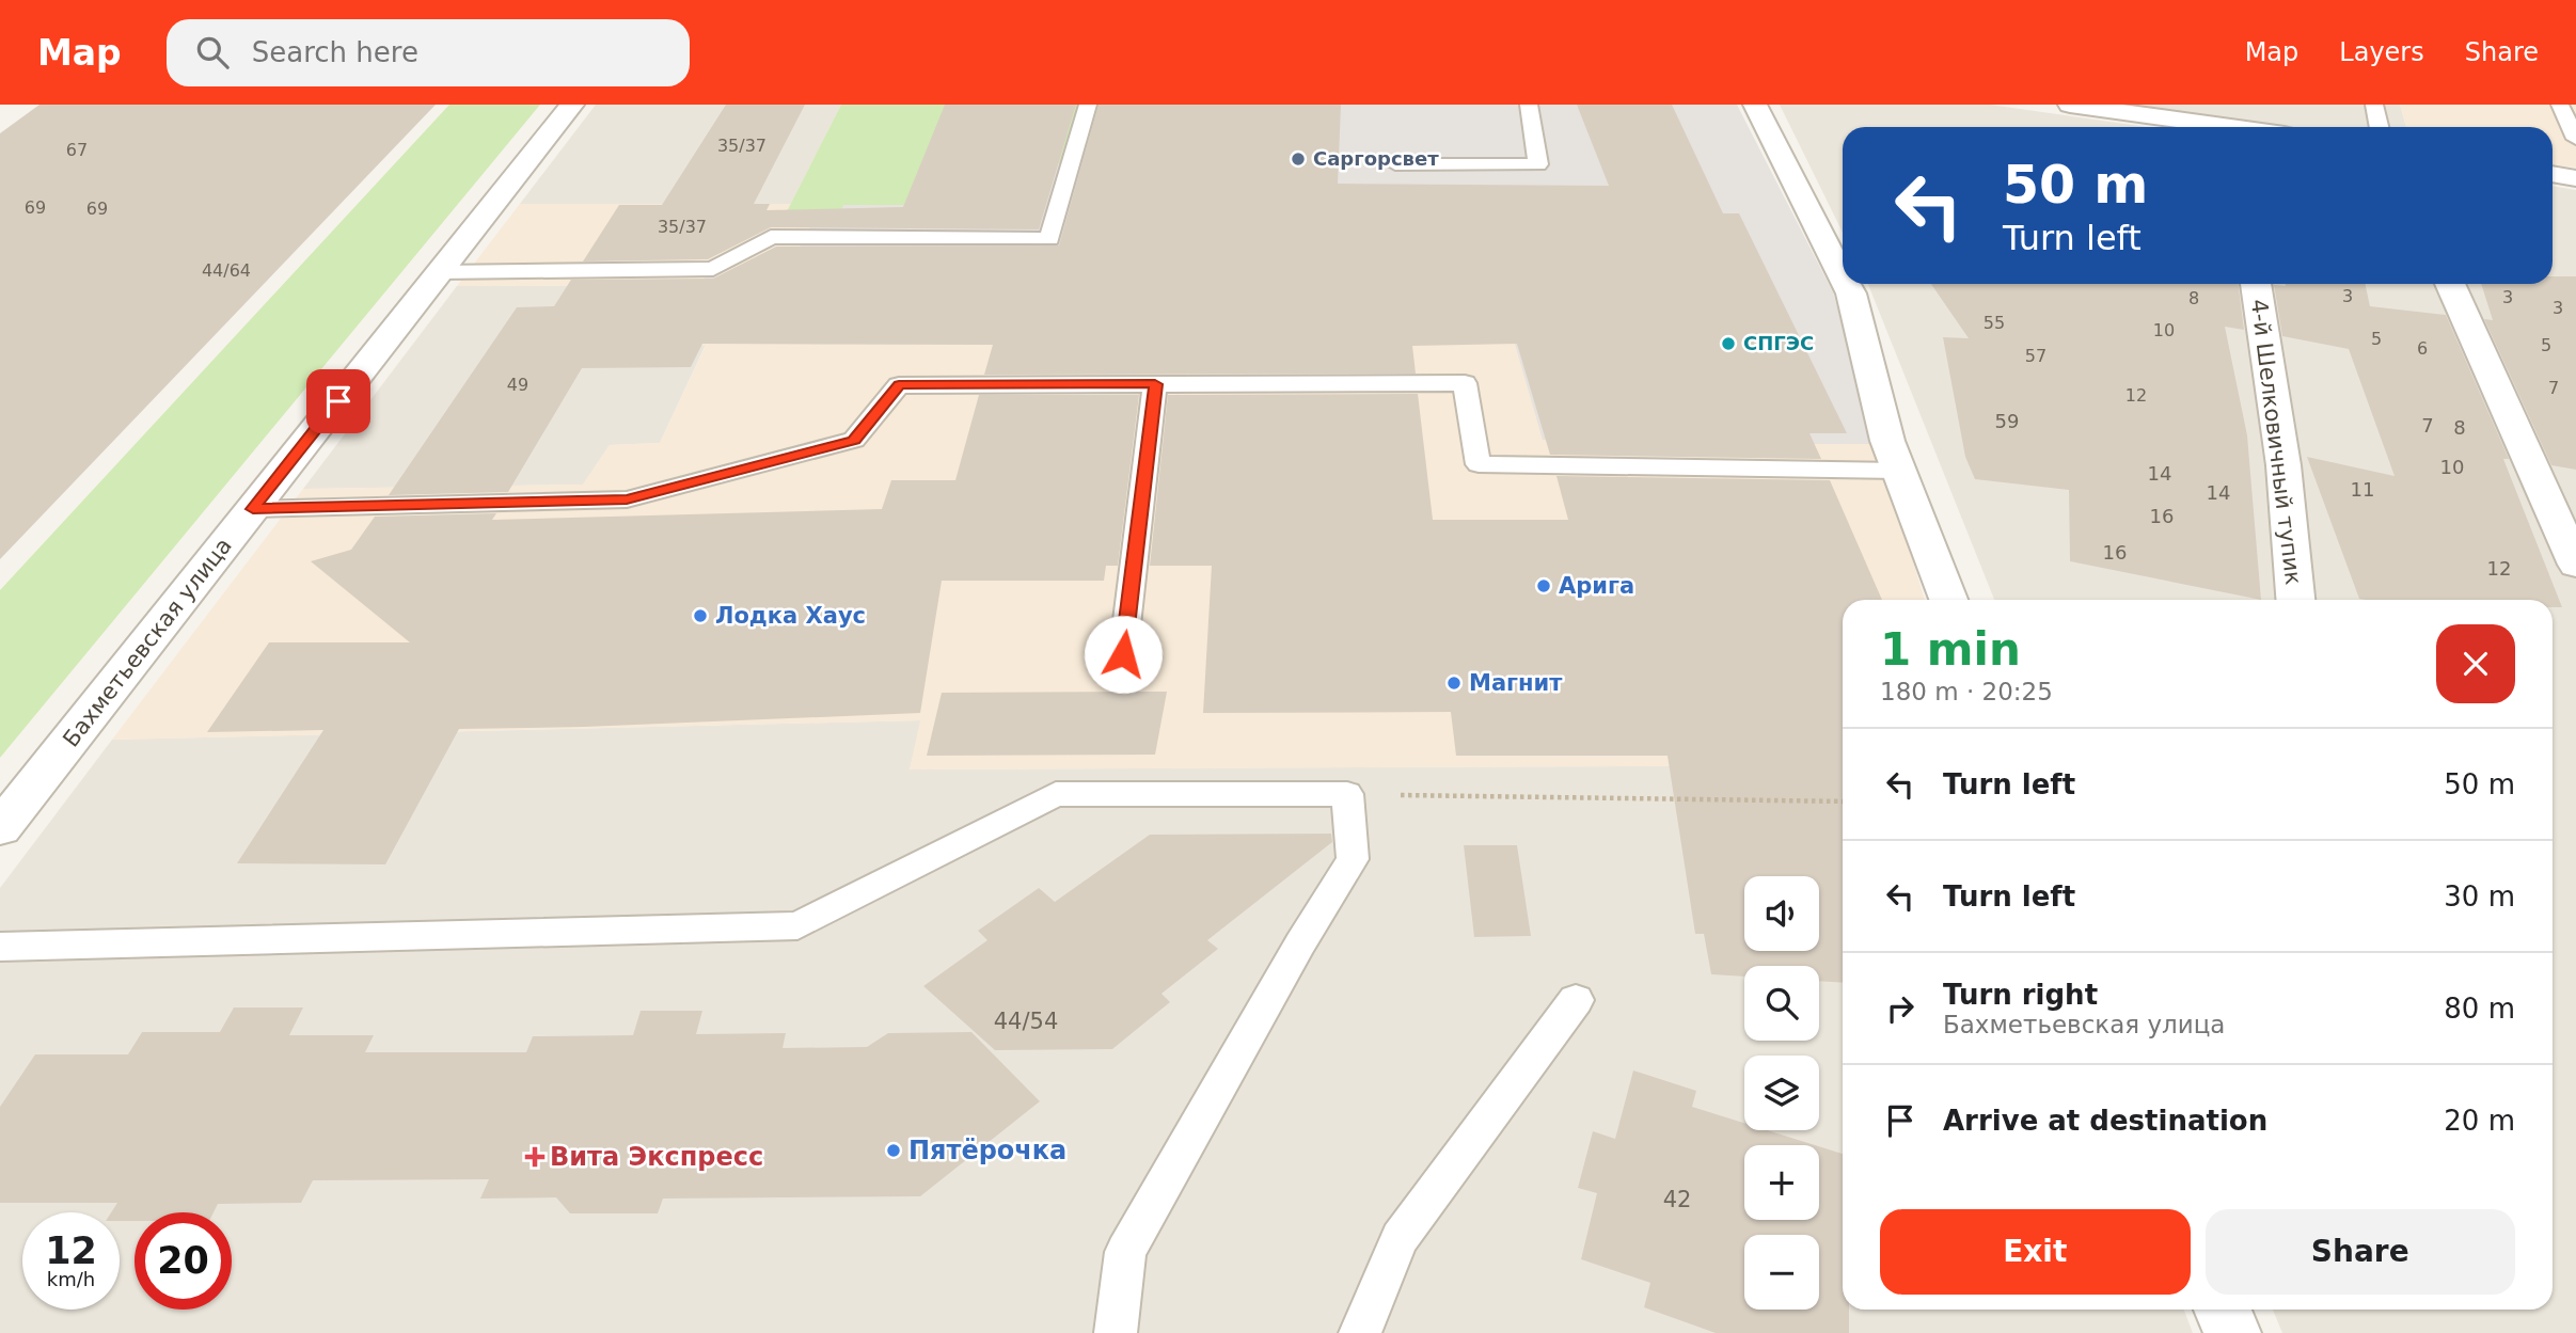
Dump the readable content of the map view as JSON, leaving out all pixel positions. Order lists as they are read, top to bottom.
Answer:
{
  "streets": {
    "street": ["4-й Шелковичный тупик", "Бахметьевская улица"]
  },
  "places": {
    "other": [
      "Саргорсвет",
      "СПГЭС",
      "Арига",
      "Лодка Хаус",
      "Магнит",
      "Пятёрочка"
    ],
    "health": ["Вита Экспресс"]
  },
  "house_numbers": [
    "35/37",
    "67",
    "69",
    "69",
    "35/37",
    "44/64",
    "3",
    "3",
    "8",
    "3",
    "55",
    "10",
    "5",
    "5",
    "6",
    "57",
    "49",
    "7",
    "12",
    "59",
    "7",
    "8",
    "10",
    "14",
    "11",
    "14",
    "16",
    "16",
    "12",
    "44/54",
    "42"
  ],
  "page": {
    "header": "Map",
    "search": "Search here",
    "nav": ["Map", "Layers", "Share"],
    "turn": ["50 m", "Turn left"],
    "heading": ["1 min", "180 m · 20:25"],
    "list": [
      {
        "name": "Turn left",
        "value": "50 m"
      },
      {
        "name": "Turn left",
        "value": "30 m"
      },
      {
        "name": "Turn right",
        "note": "Бахметьевская улица",
        "value": "80 m"
      },
      {
        "name": "Arrive at destination",
        "value": "20 m"
      }
    ],
    "map_buttons": ["+", "−"],
    "buttons": ["Exit", "Share"],
    "speed": "12 km/h",
    "limit": "20"
  }
}
